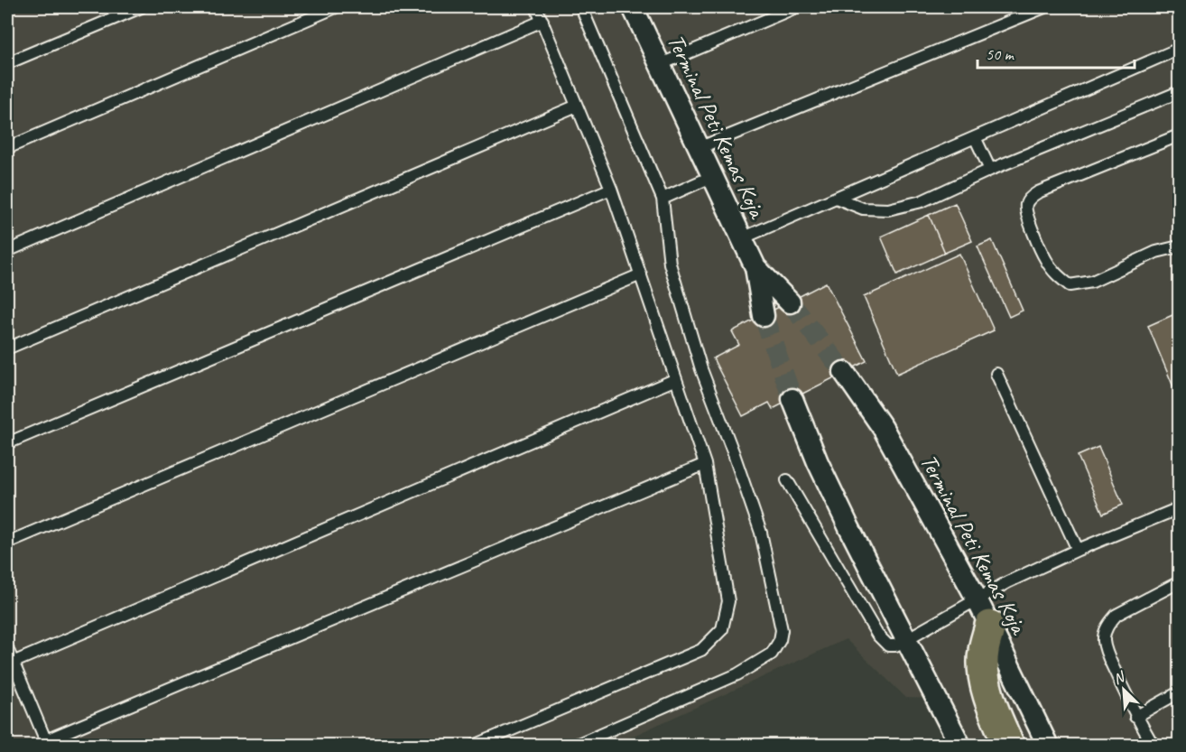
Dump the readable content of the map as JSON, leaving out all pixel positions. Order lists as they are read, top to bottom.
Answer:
{
  "streets": {
    "street": ["Terminal Peti Kemas Koja"]
  },
  "scale_bar": "50 m",
  "north": "top left"
}
